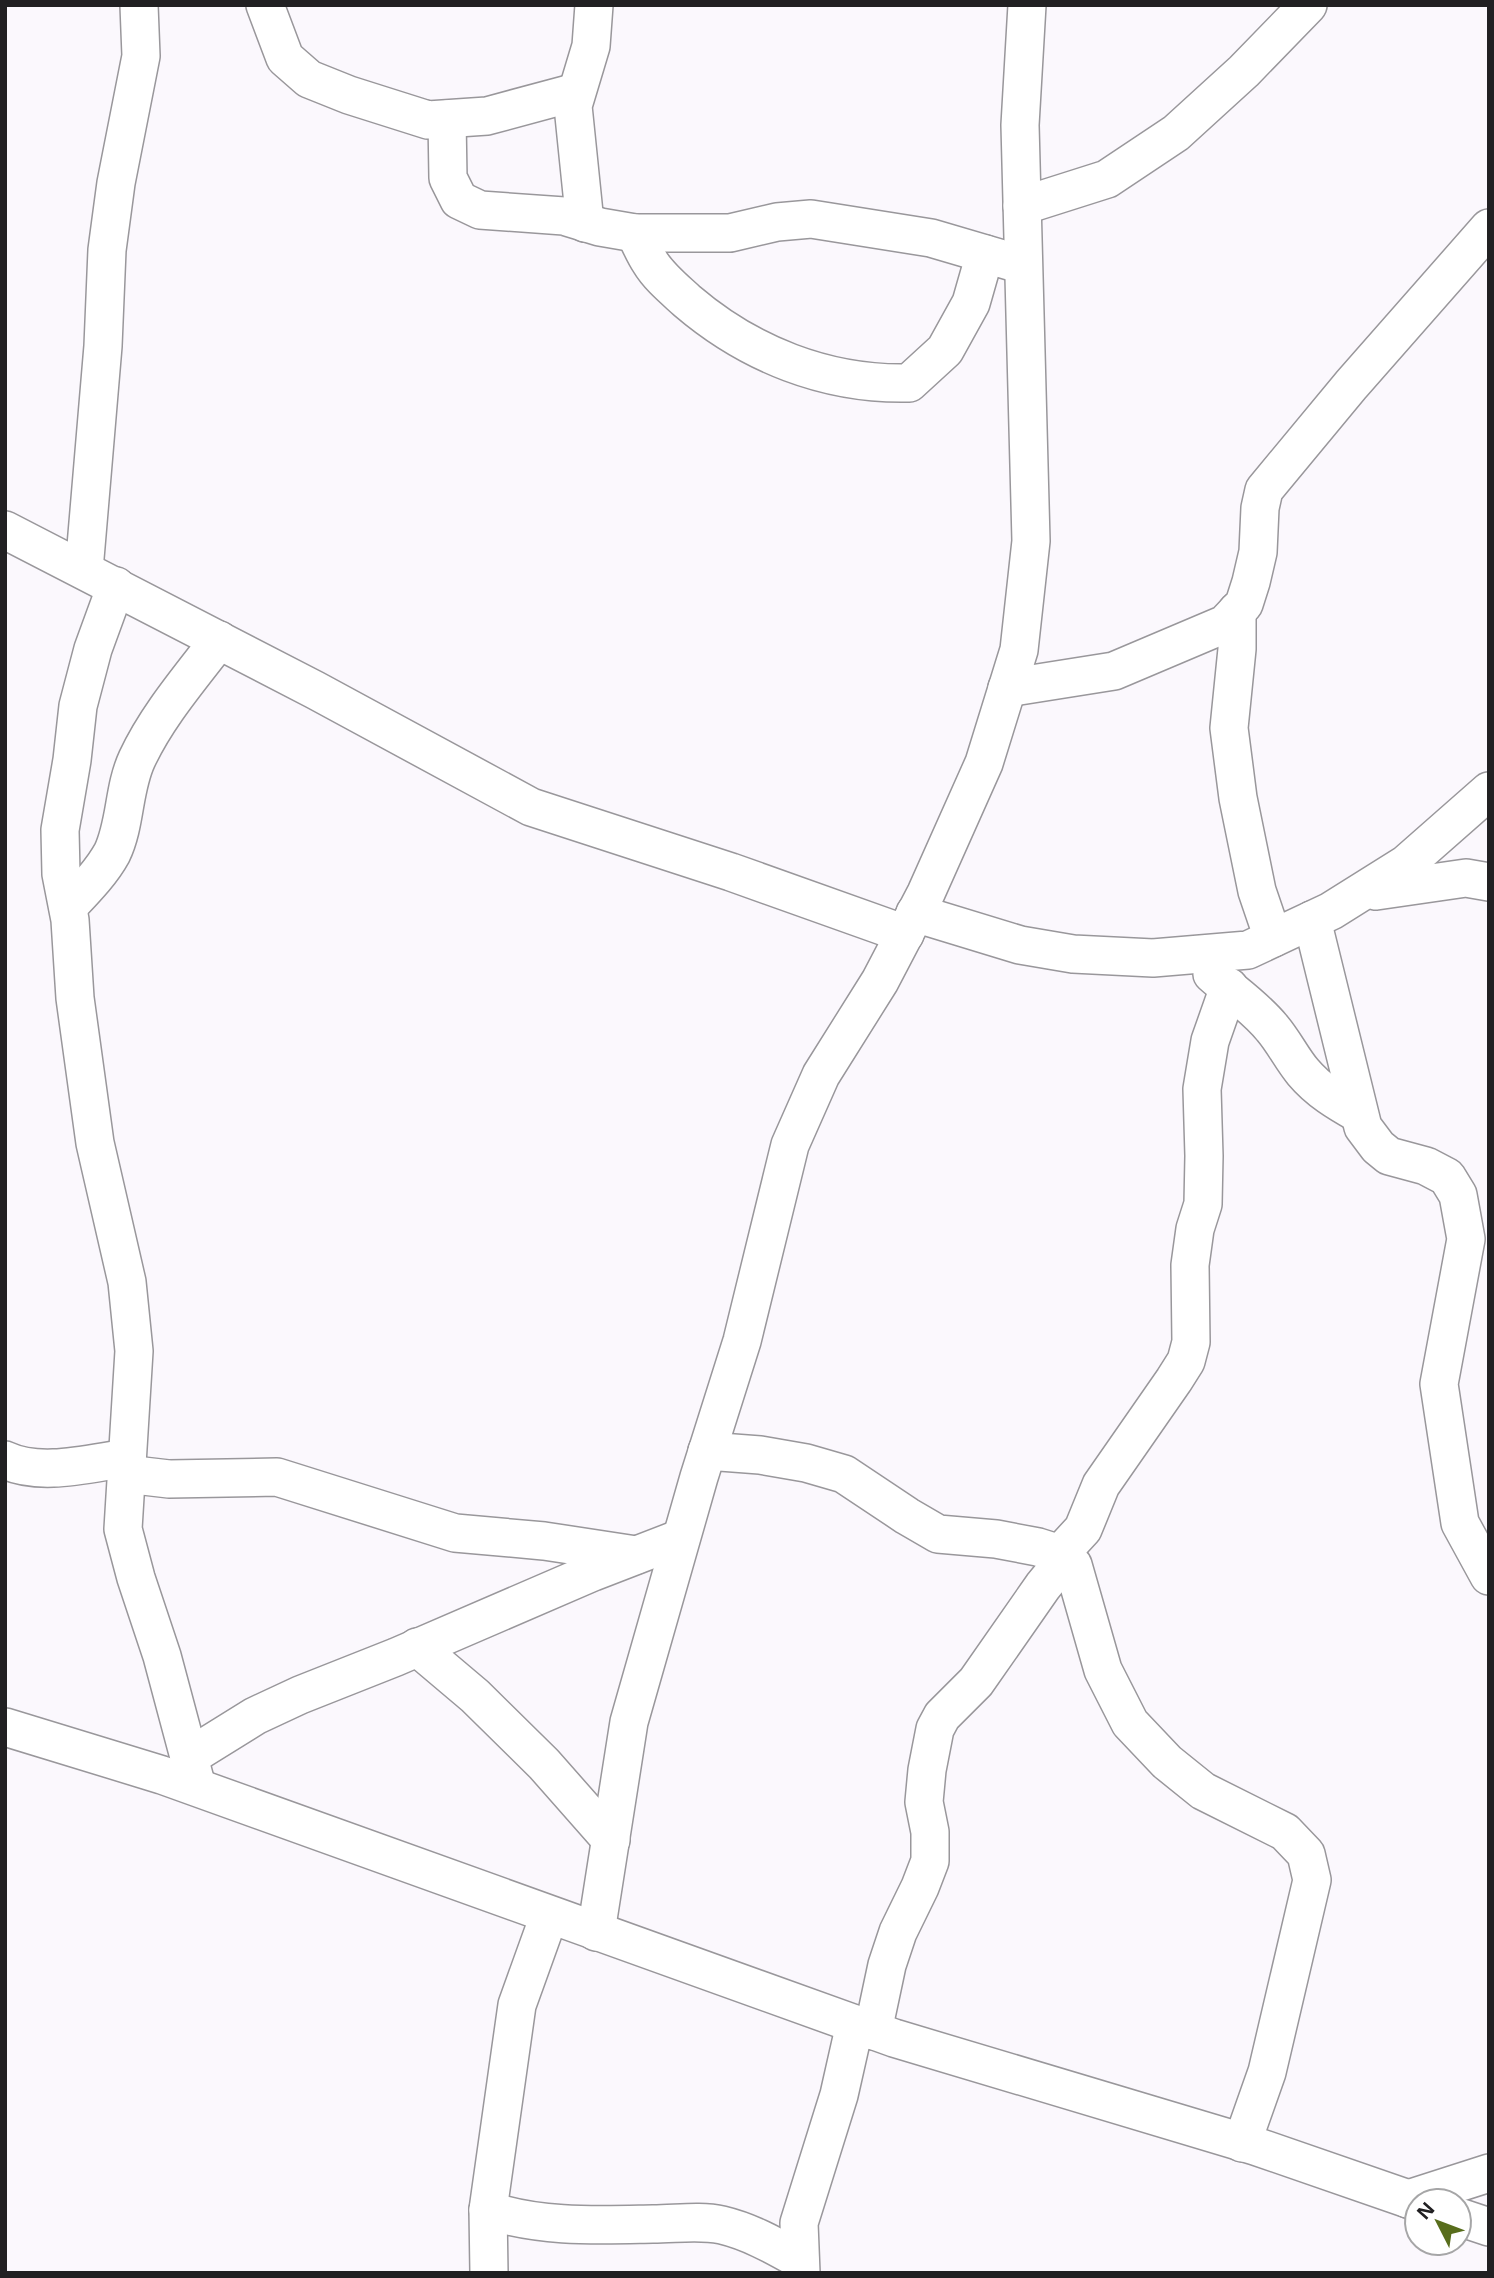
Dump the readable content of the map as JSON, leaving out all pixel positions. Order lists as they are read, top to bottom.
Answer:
{
  "north": "top left"
}
